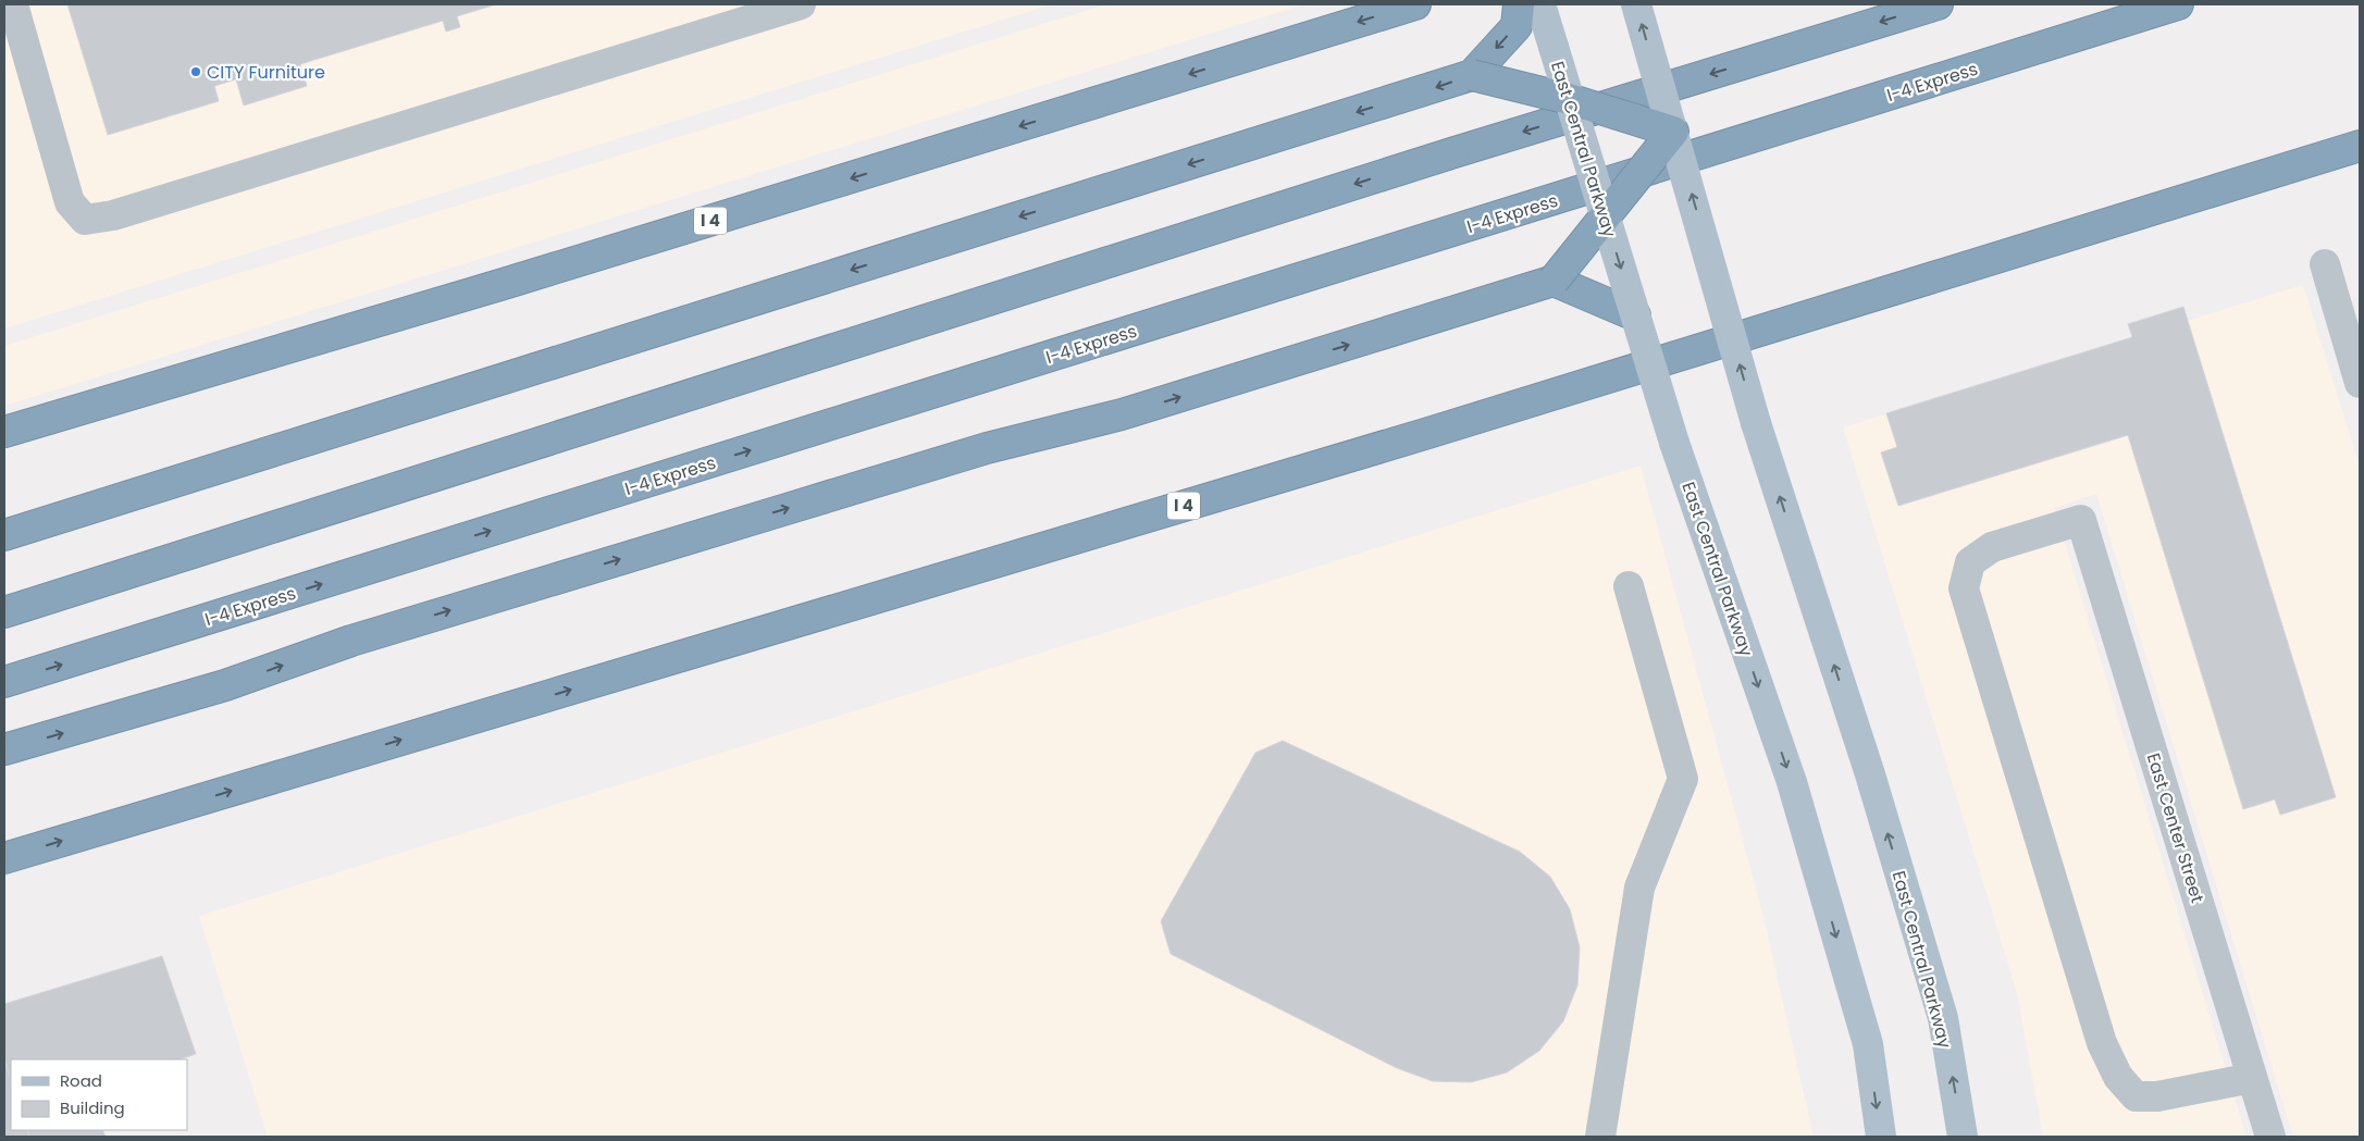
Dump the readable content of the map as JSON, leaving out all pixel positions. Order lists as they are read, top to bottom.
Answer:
{
  "streets": {
    "highway": ["I-4 Express", "I 4"],
    "main road": ["East Central Parkway"],
    "street": ["East Center Street"]
  },
  "places": ["CITY Furniture"],
  "legend": ["Road", "Building"]
}
